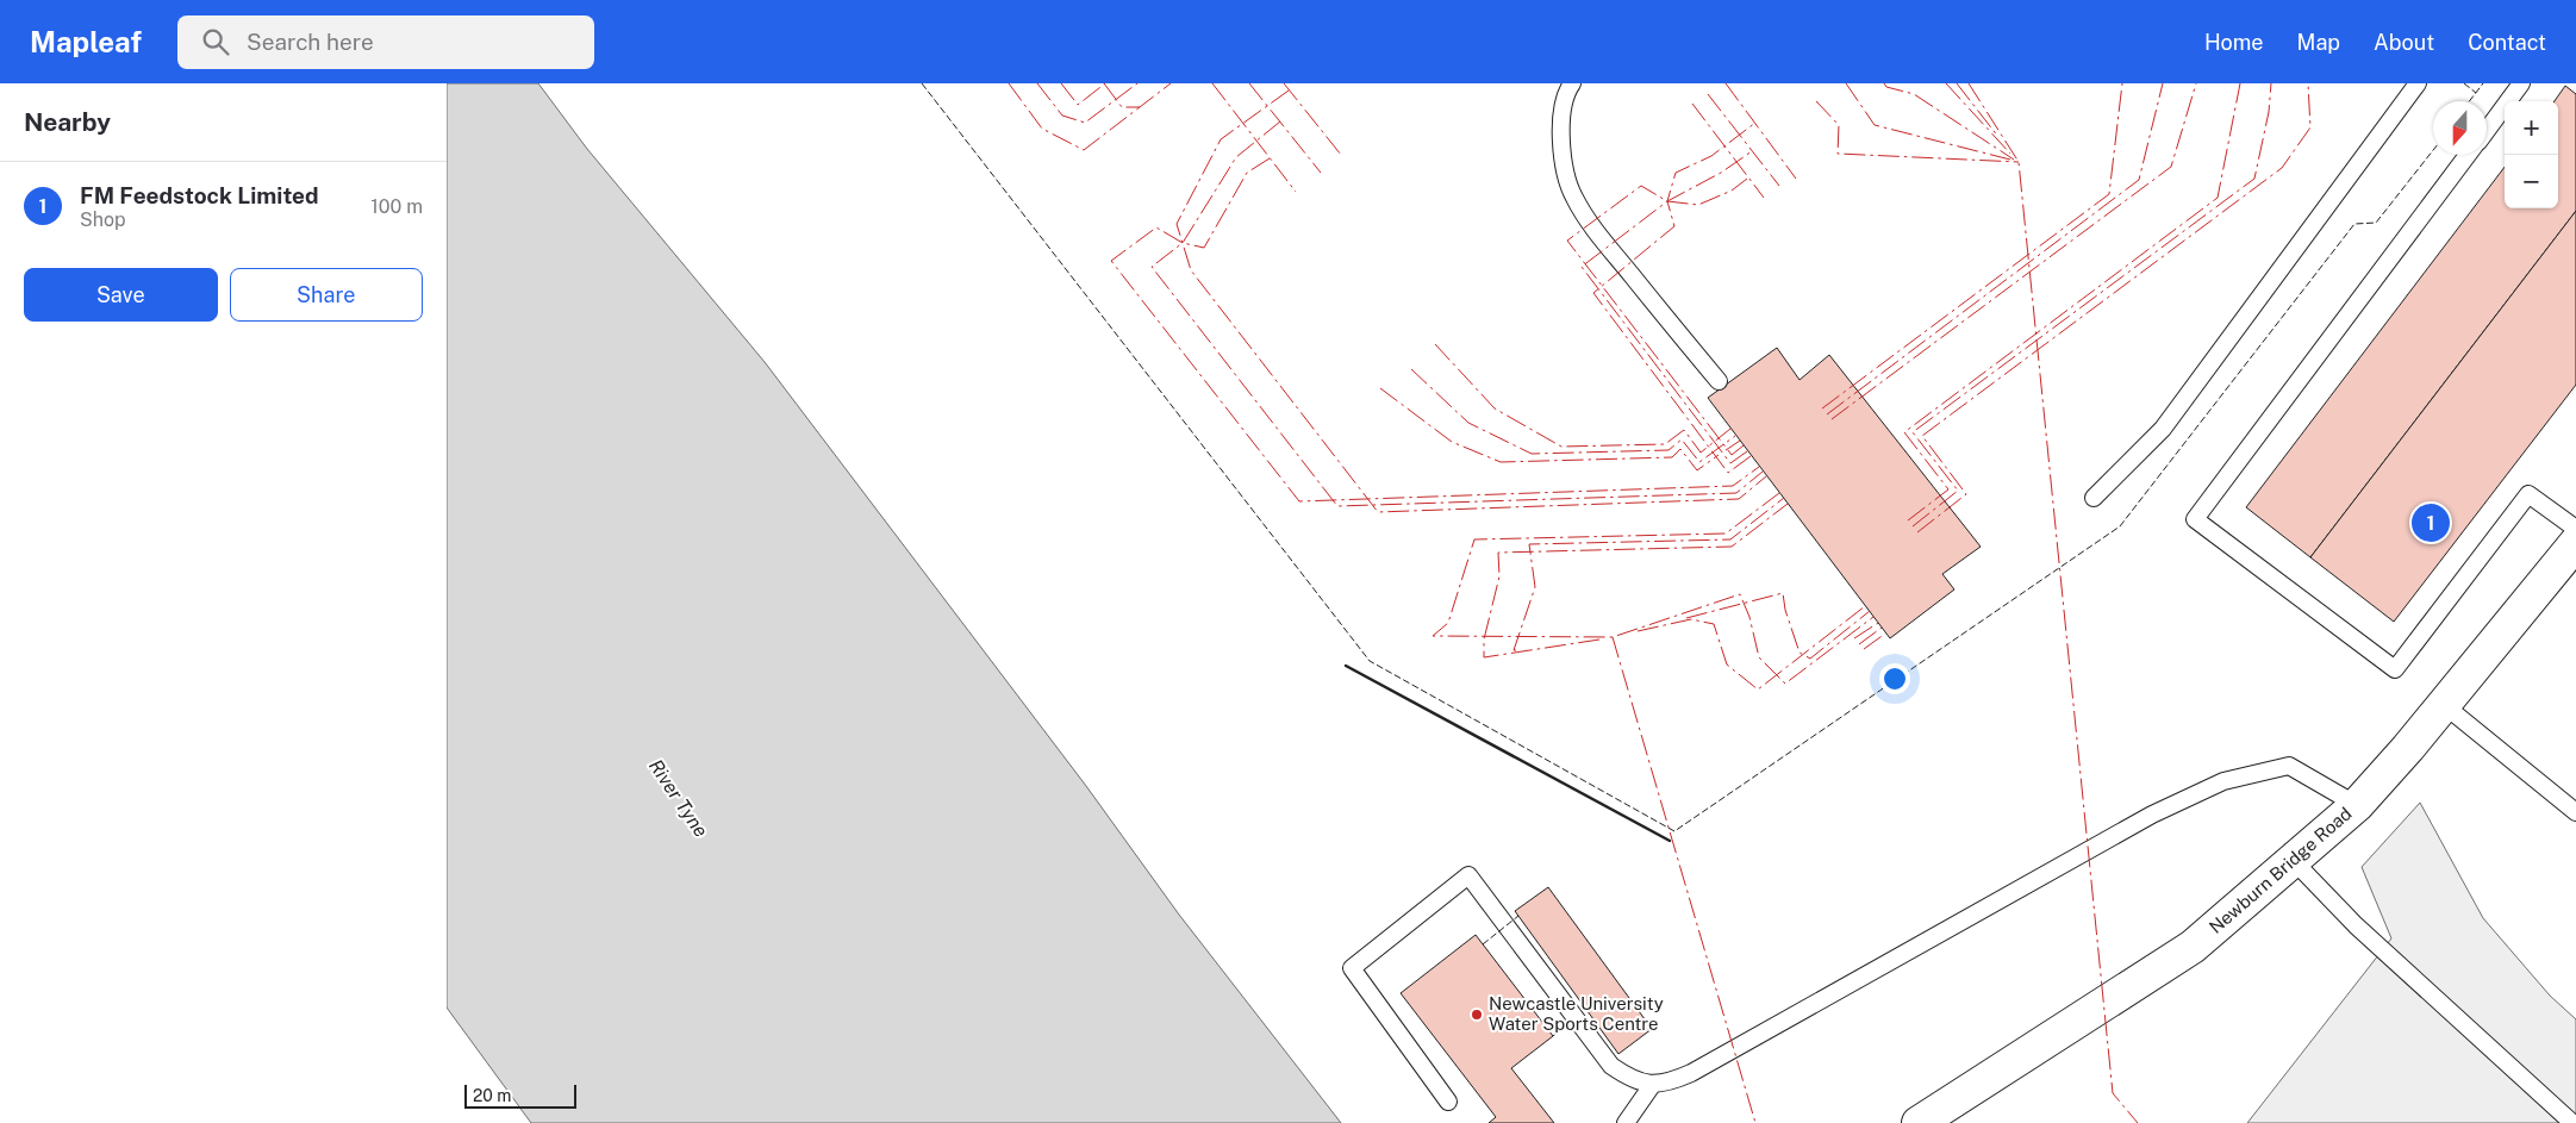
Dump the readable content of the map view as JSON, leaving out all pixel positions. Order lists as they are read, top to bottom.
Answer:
{
  "streets": {
    "street": ["Newburn Bridge Road"]
  },
  "water": ["River Tyne"],
  "places": ["Newcastle University Water Sports Centre"],
  "scale_bar": "20 m",
  "north": "bottom",
  "page": {
    "header": "Mapleaf",
    "search": "Search here",
    "nav": [
      "Home",
      "Map",
      "About",
      "Contact"
    ],
    "heading": "Nearby",
    "map_buttons": ["+", "−"],
    "list": [
      {
        "mark": "1",
        "name": "FM Feedstock Limited",
        "note": "Shop",
        "value": "100 m"
      }
    ],
    "buttons": ["Save", "Share"],
    "pins": "1",
    "scale": "20 m"
  }
}
